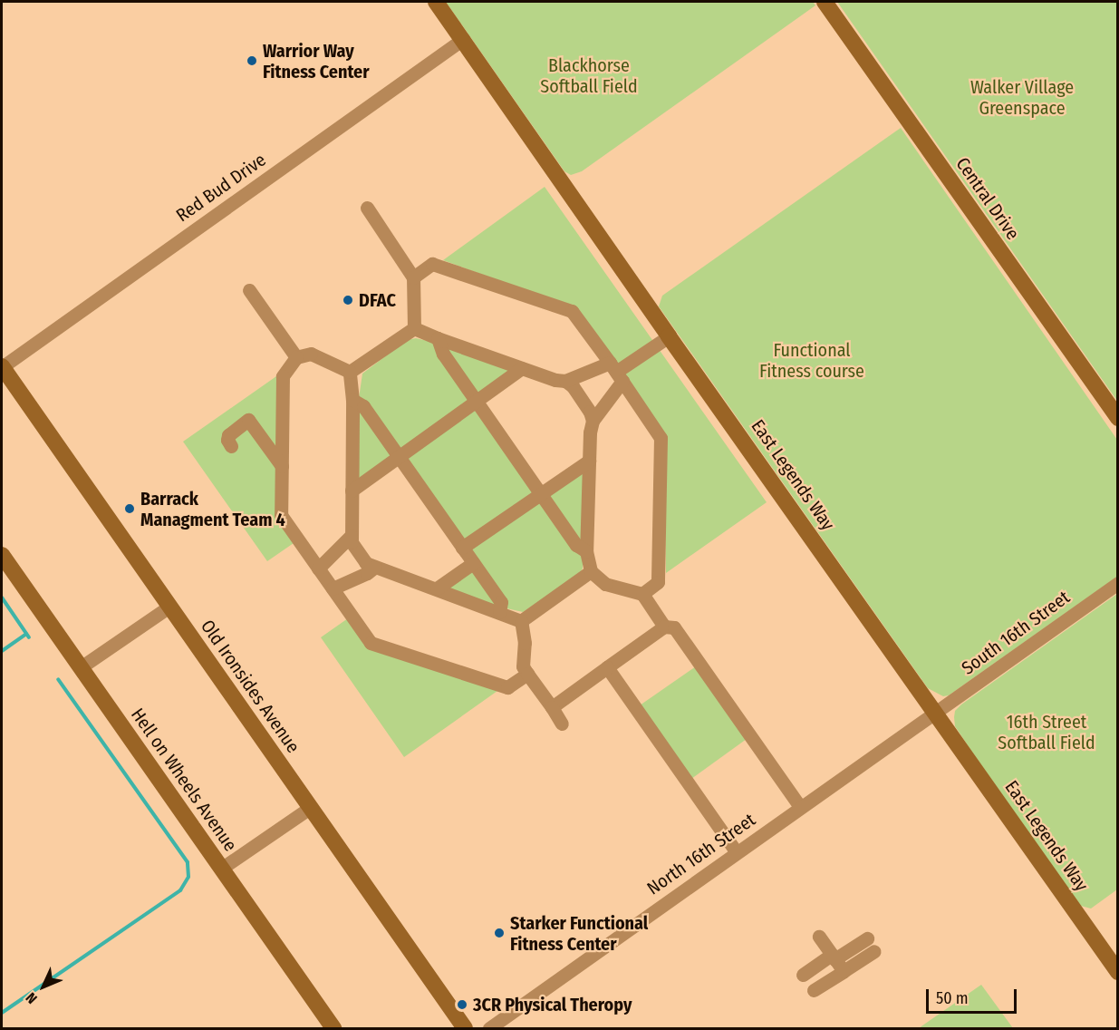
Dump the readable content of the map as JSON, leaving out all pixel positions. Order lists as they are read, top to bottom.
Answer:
{
  "streets": {
    "street": [
      "Red Bud Drive",
      "Central Drive",
      "East Legends Way",
      "South 16th Street",
      "Old Ironsides Avenue",
      "Hell on Wheels Avenue",
      "North 16th Street"
    ]
  },
  "crossings": [
    ["Red Bud Drive", "East Legends Way"],
    ["Red Bud Drive", "Old Ironsides Avenue"],
    ["East Legends Way", "South 16th Street"],
    ["East Legends Way", "North 16th Street"],
    ["South 16th Street", "North 16th Street"]
  ],
  "parks": [
    "Blackhorse Softball Field",
    "Walker Village Greenspace",
    "Functional Fitness course",
    "16th Street Softball Field"
  ],
  "places": [
    "Warrior Way Fitness Center",
    "DFAC",
    "Barrack Managment Team 4",
    "Starker Functional Fitness Center",
    "3CR Physical Theropy"
  ],
  "scale_bar": "50 m",
  "north": "bottom left"
}
